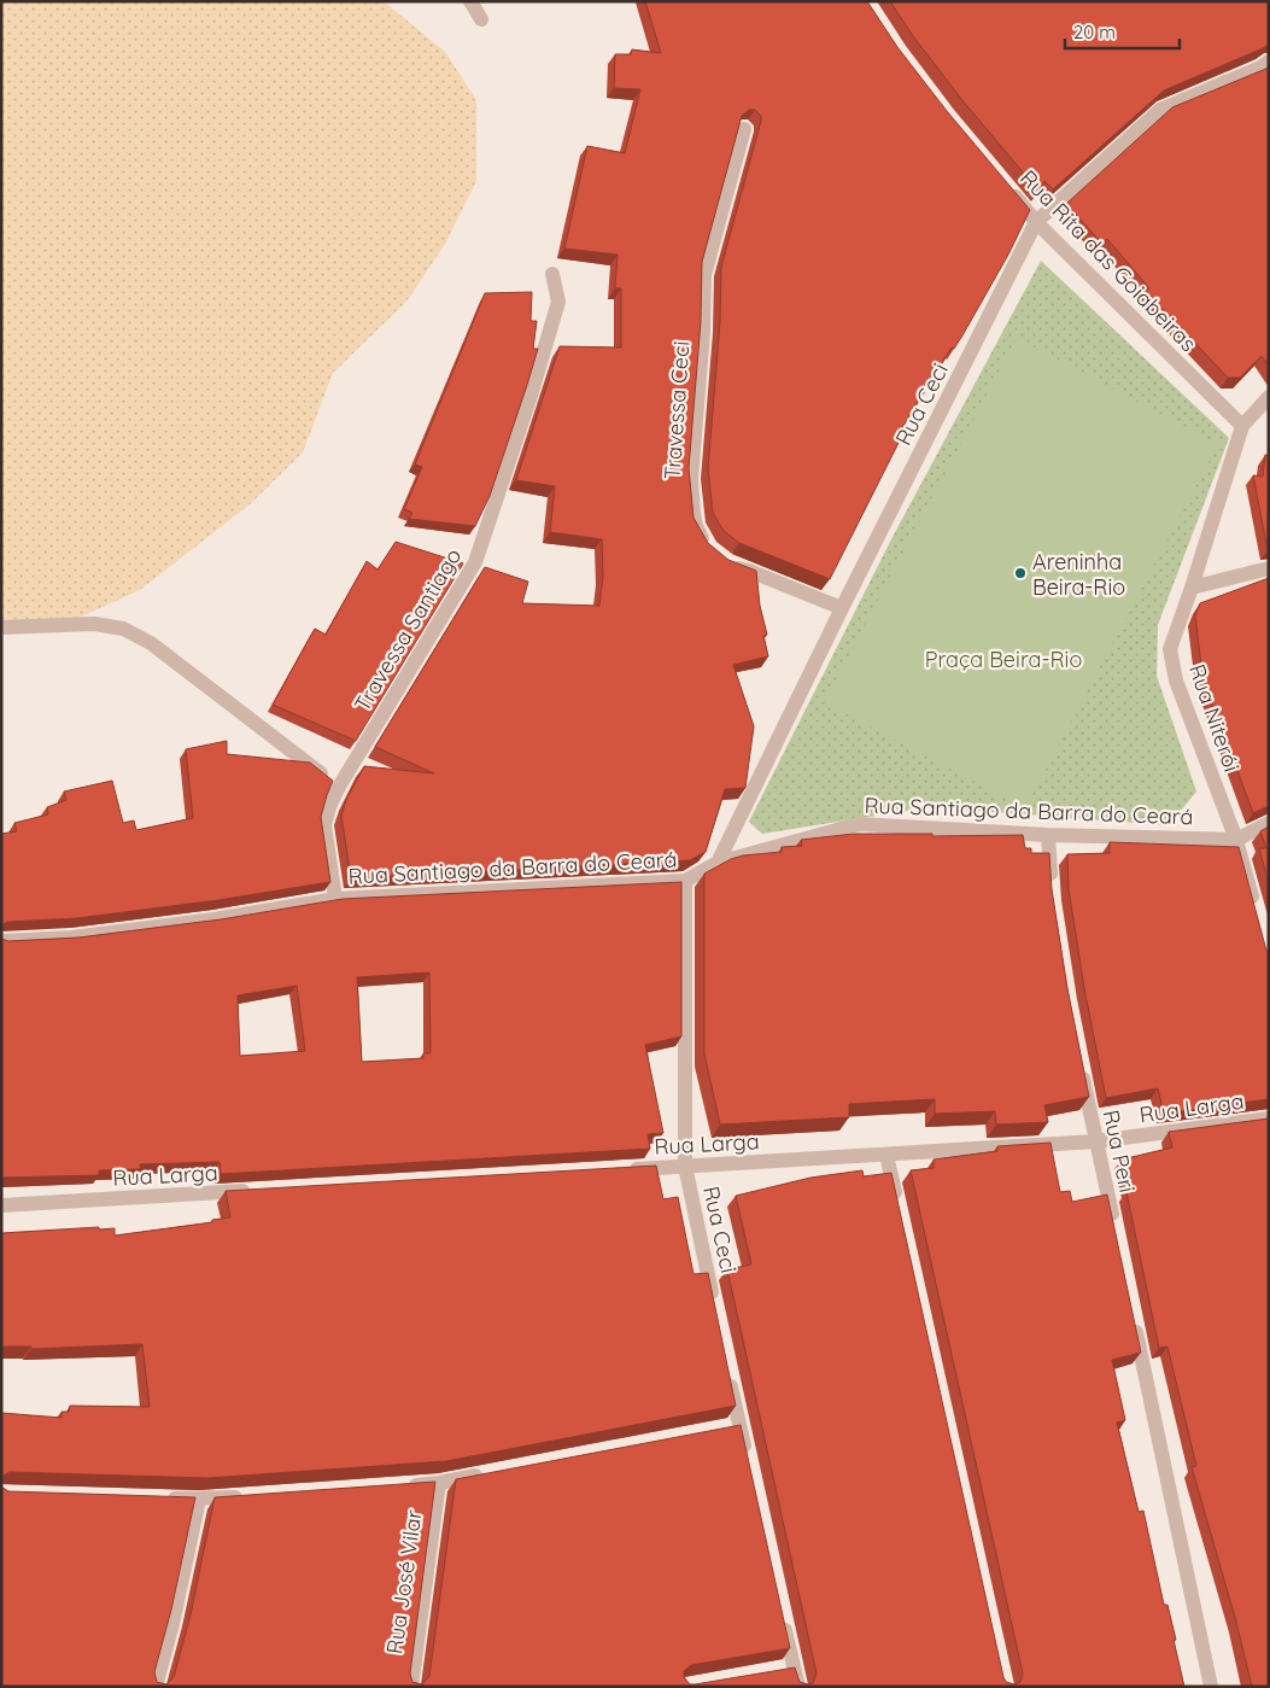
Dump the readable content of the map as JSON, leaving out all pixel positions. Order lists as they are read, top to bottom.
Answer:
{
  "streets": {
    "street": [
      "Rua Rita das Goiabeiras",
      "Rua Ceci",
      "Travessa Ceci",
      "Travessa Santiago",
      "Rua Niterói",
      "Rua Santiago da Barra do Ceará",
      "Rua Larga",
      "Rua Peri",
      "Rua José Vilar"
    ]
  },
  "crossings": [
    ["Rua Rita das Goiabeiras", "Rua Ceci"],
    ["Rua Rita das Goiabeiras", "Rua Niterói"],
    ["Rua Ceci", "Rua Santiago da Barra do Ceará"],
    ["Rua Ceci", "Rua Larga"],
    ["Travessa Santiago", "Rua Santiago da Barra do Ceará"],
    ["Rua Niterói", "Rua Santiago da Barra do Ceará"],
    ["Rua Larga", "Rua Peri"]
  ],
  "parks": ["Praça Beira-Rio"],
  "places": ["Areninha Beira-Rio"],
  "scale_bar": "20 m"
}
